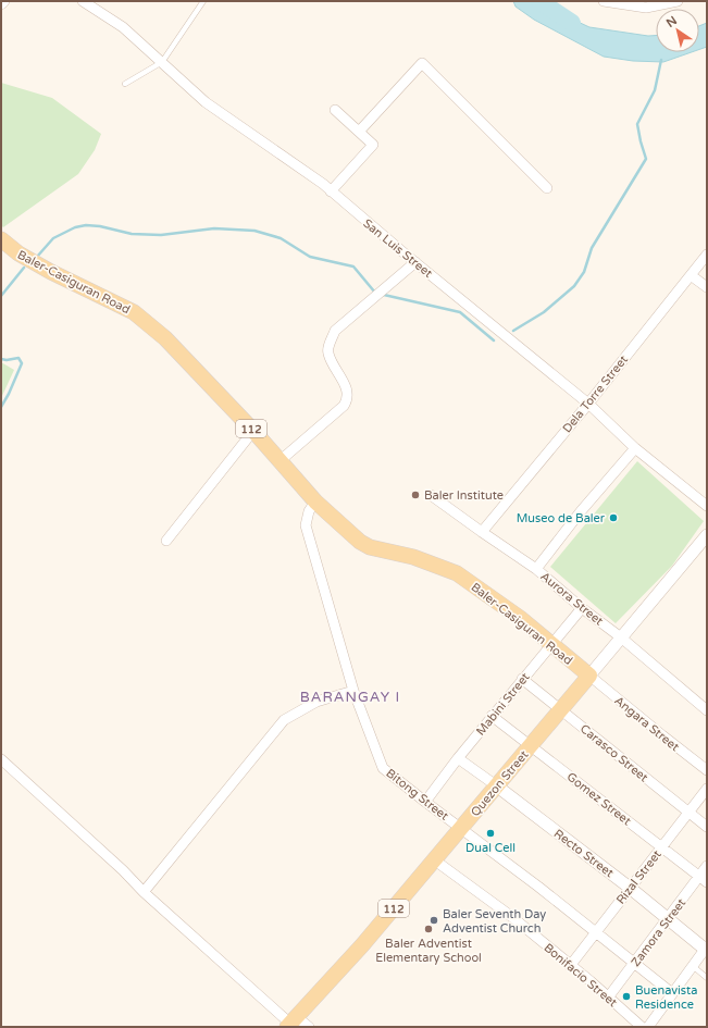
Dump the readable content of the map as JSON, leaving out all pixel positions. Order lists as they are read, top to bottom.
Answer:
{
  "streets": {
    "main road": ["Baler-Casiguran Road", "112", "Quezon Street"],
    "street": [
      "San Luis Street",
      "Dela Torre Street",
      "Aurora Street",
      "Mabini Street",
      "Angara Street",
      "Carasco Street",
      "Bitong Street",
      "Gomez Street",
      "Recto Street",
      "Rizal Street",
      "Zamora Street",
      "Bonifacio Street"
    ]
  },
  "crossings": [
    ["San Luis Street", "Dela Torre Street"],
    ["Baler-Casiguran Road", "Mabini Street"],
    ["Baler-Casiguran Road", "Angara Street"],
    ["Baler-Casiguran Road", "Quezon Street"],
    ["Baler-Casiguran Road", "Bitong Street"],
    ["Dela Torre Street", "Aurora Street"],
    ["Aurora Street", "Mabini Street"],
    ["Aurora Street", "Quezon Street"],
    ["Mabini Street", "Carasco Street"],
    ["Mabini Street", "Bitong Street"],
    ["Mabini Street", "Gomez Street"],
    ["Mabini Street", "Recto Street"],
    ["Angara Street", "Quezon Street"],
    ["Carasco Street", "Quezon Street"],
    ["Carasco Street", "Rizal Street"],
    ["Quezon Street", "Bitong Street"],
    ["Quezon Street", "Gomez Street"],
    ["Quezon Street", "Recto Street"],
    ["Quezon Street", "Bonifacio Street"],
    ["Bitong Street", "Rizal Street"],
    ["Bitong Street", "Zamora Street"],
    ["Gomez Street", "Rizal Street"],
    ["Gomez Street", "Zamora Street"],
    ["Recto Street", "Rizal Street"],
    ["Recto Street", "Zamora Street"],
    ["Rizal Street", "Bonifacio Street"],
    ["Zamora Street", "Bonifacio Street"]
  ],
  "districts": ["BARANGAY I"],
  "places": [
    "Baler Institute",
    "Museo de Baler",
    "Dual Cell",
    "Baler Seventh Day Adventist Church",
    "Baler Adventist Elementary School",
    "Buenavista Residence"
  ],
  "north": "top left"
}
